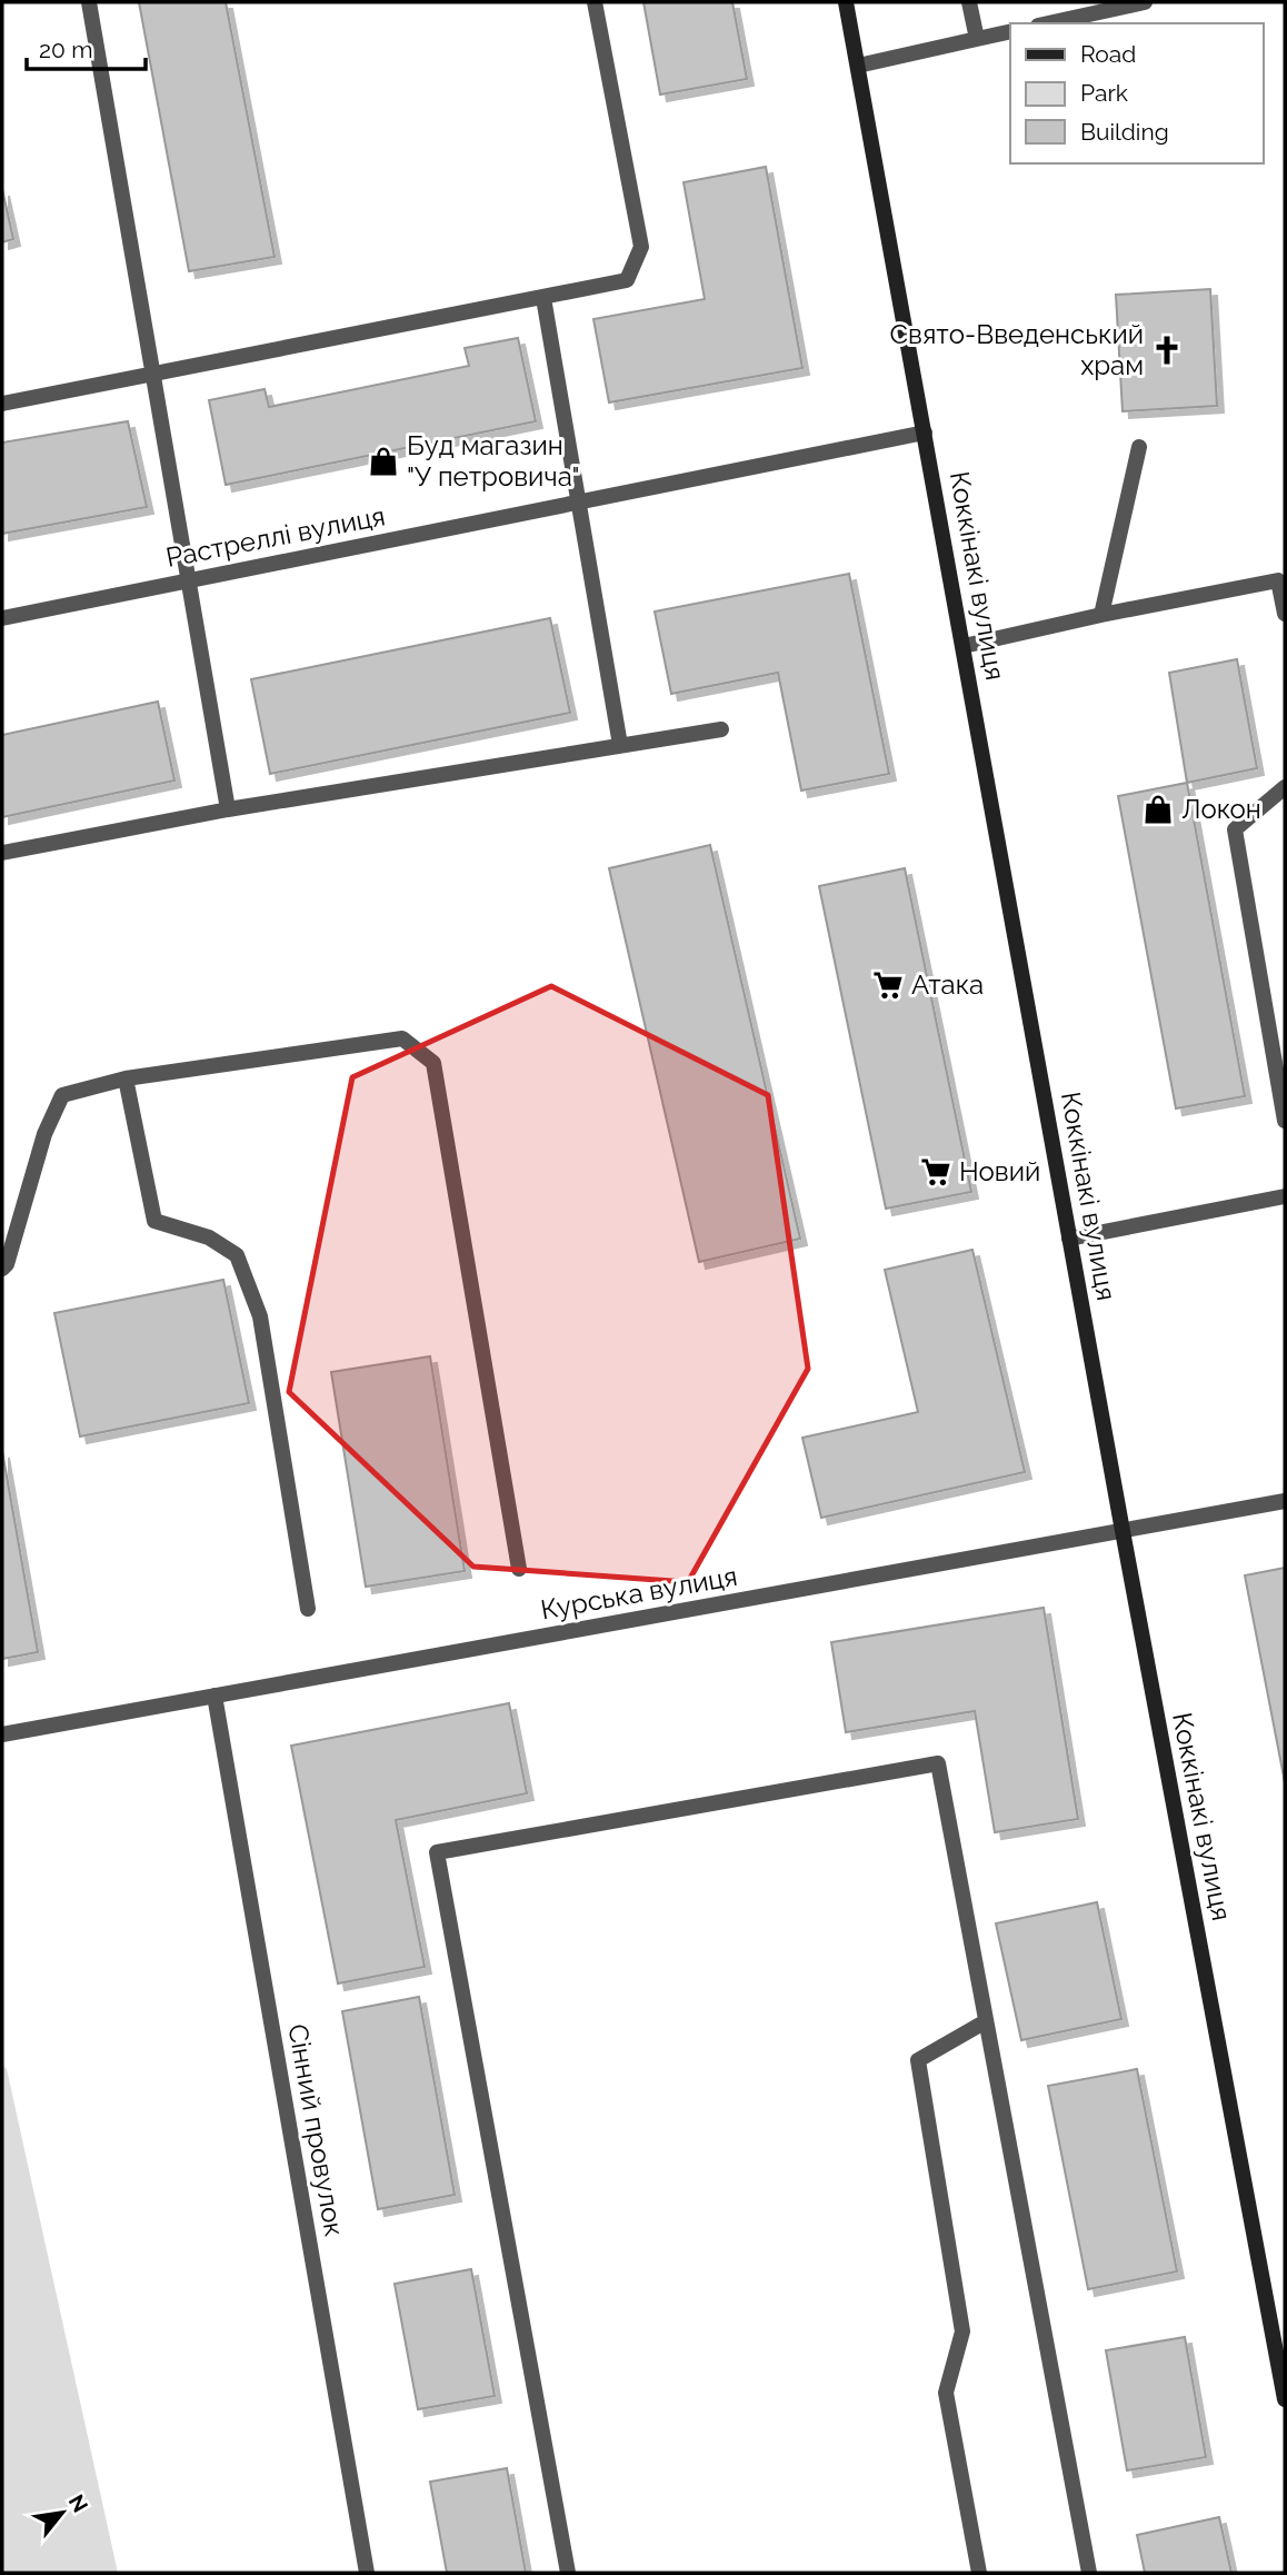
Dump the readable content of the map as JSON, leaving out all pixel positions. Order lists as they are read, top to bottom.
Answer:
{
  "streets": {
    "street": [
      "Растреллі вулиця",
      "Коккінакі вулиця",
      "Курська вулиця",
      "Сінний провулок"
    ]
  },
  "crossings": [
    ["Растреллі вулиця", "Коккінакі вулиця"],
    ["Коккінакі вулиця", "Курська вулиця"],
    ["Курська вулиця", "Сінний провулок"]
  ],
  "places": {
    "church": ["Свято-Введенський храм"],
    "shop": ["Буд магазин \"У петровича\"", "Локон"],
    "supermarket": ["Атака", "Новий"]
  },
  "legend": ["Road", "Park", "Building"],
  "scale_bar": "20 m",
  "north": "top right"
}
